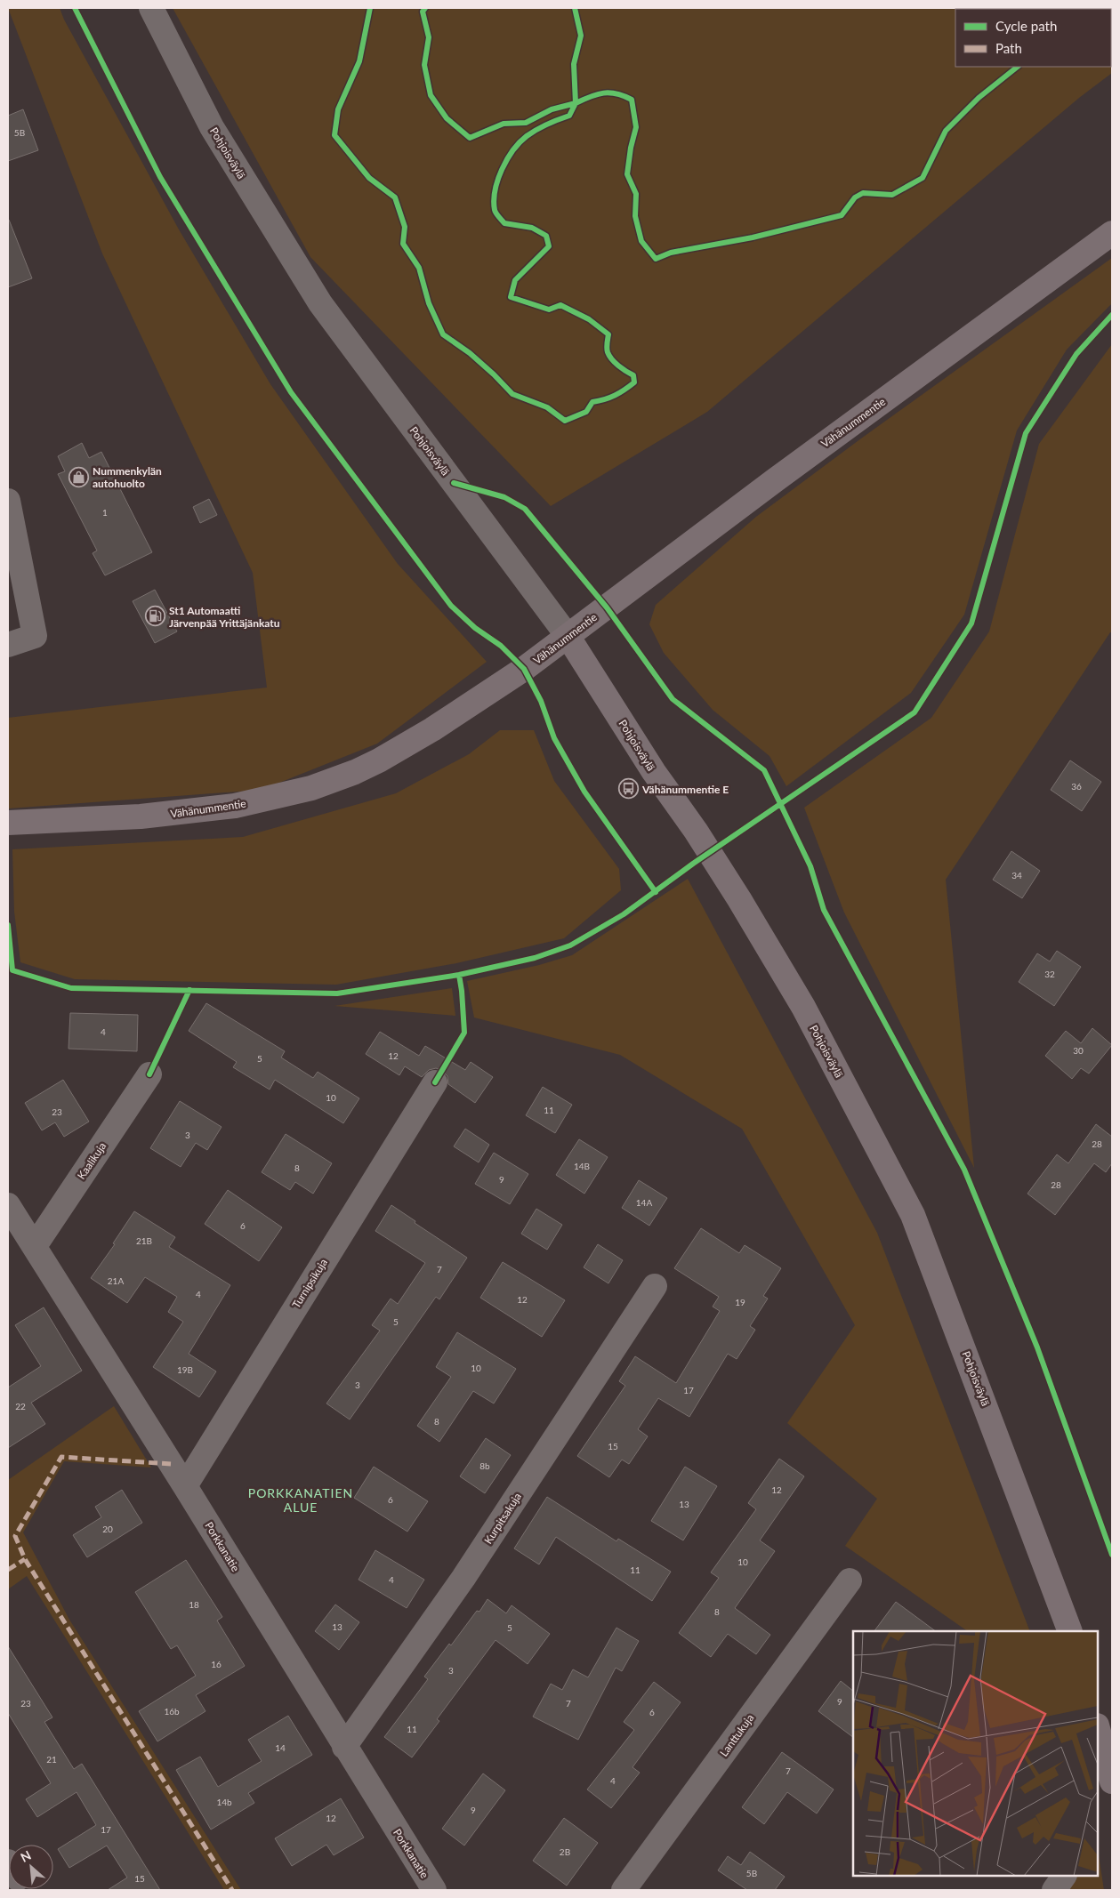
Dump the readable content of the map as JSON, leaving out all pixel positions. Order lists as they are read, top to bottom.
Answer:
{
  "streets": {
    "main road": ["Pohjoisväylä", "Vähänummentie"],
    "street": [
      "Kaalikuja",
      "Turnipsikuja",
      "Kurpitsakuja",
      "Porkkanatie",
      "Lanttukuja"
    ]
  },
  "crossings": [
    ["Pohjoisväylä", "Vähänummentie"],
    ["Kaalikuja", "Porkkanatie"],
    ["Turnipsikuja", "Porkkanatie"],
    ["Kurpitsakuja", "Porkkanatie"]
  ],
  "districts": ["PORKKANATIEN ALUE"],
  "places": {
    "shop": ["Nummenkylän autohuolto"],
    "fuel station": ["St1 Automaatti Järvenpää Yrittäjänkatu"],
    "bus stop": ["Vähänummentie E"]
  },
  "house_numbers": [
    "5B",
    "1",
    "36",
    "34",
    "32",
    "4",
    "30",
    "12",
    "5",
    "10",
    "11",
    "23",
    "3",
    "28",
    "14B",
    "8",
    "9",
    "28",
    "14A",
    "6",
    "21B",
    "7",
    "21A",
    "4",
    "12",
    "19",
    "5",
    "10",
    "19B",
    "3",
    "17",
    "22",
    "8",
    "15",
    "8b",
    "12",
    "6",
    "13",
    "20",
    "10",
    "11",
    "4",
    "18",
    "8",
    "13",
    "5",
    "16",
    "3",
    "9",
    "23",
    "7",
    "16b",
    "6",
    "11",
    "14",
    "21",
    "7",
    "4",
    "14b",
    "9",
    "12",
    "17",
    "2B",
    "5B",
    "15"
  ],
  "legend": ["Cycle path", "Path"],
  "north": "top left"
}
